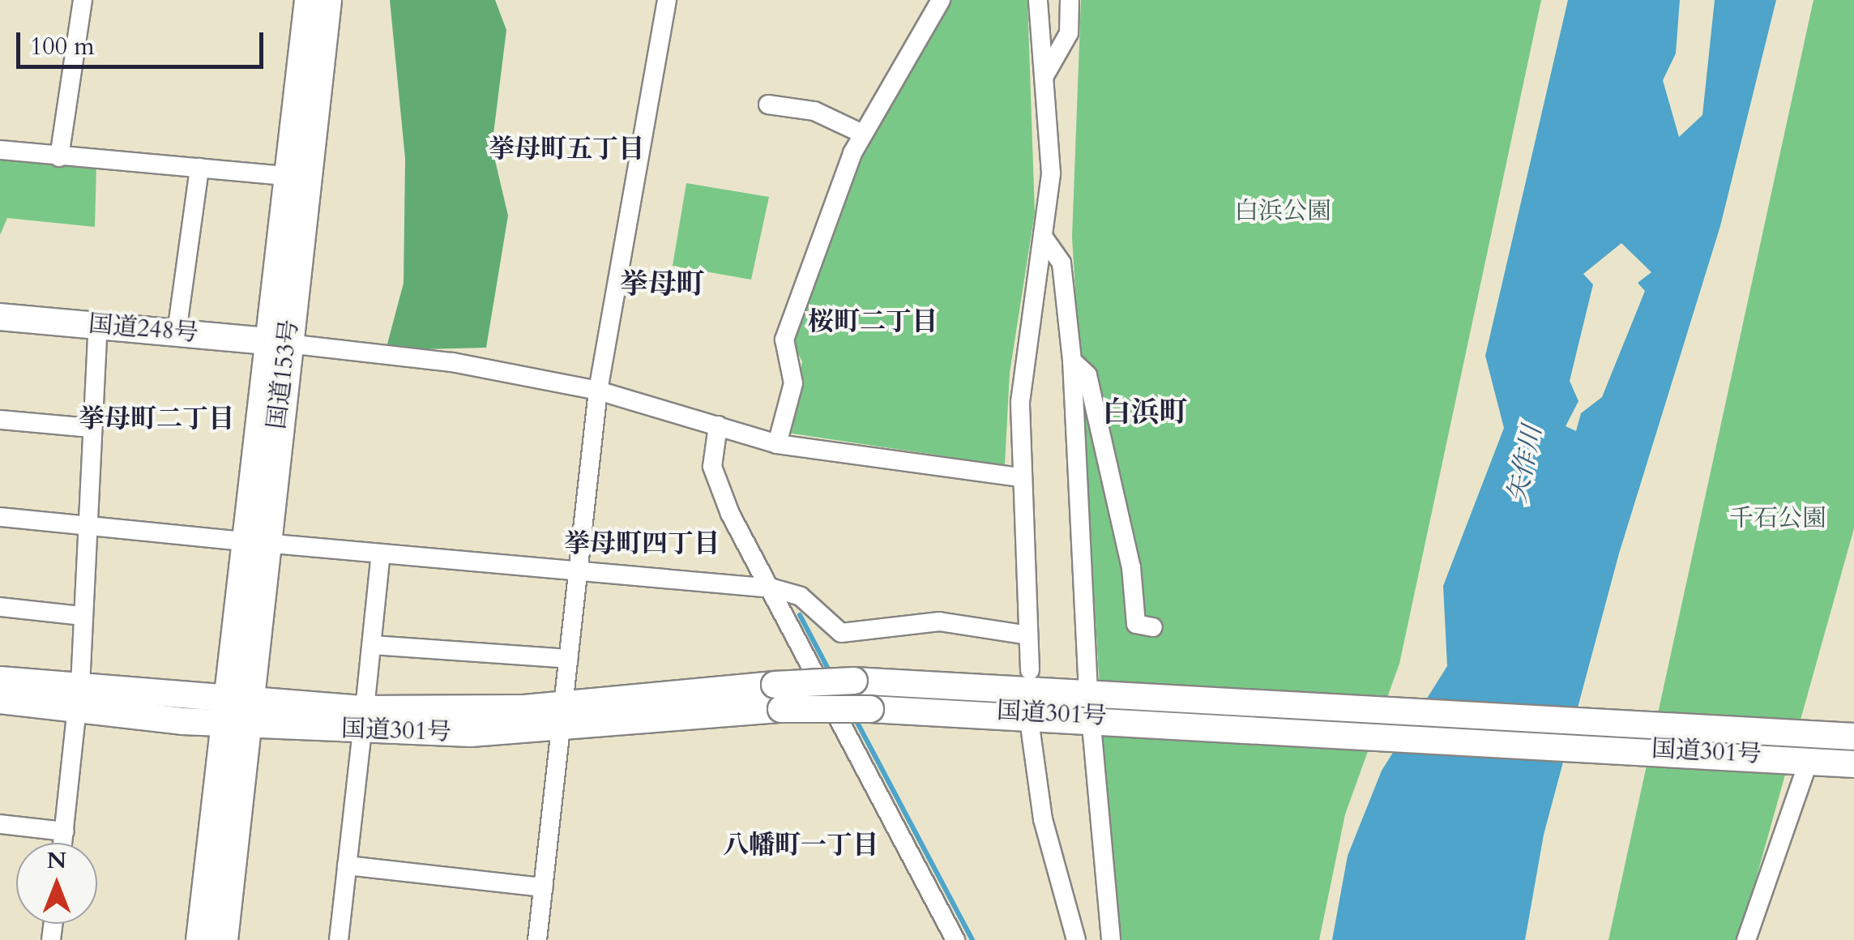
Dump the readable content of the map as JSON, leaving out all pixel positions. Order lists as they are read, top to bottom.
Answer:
{
  "streets": {
    "highway": ["国道248号", "国道153号", "国道301号"]
  },
  "crossings": [
    ["国道248号", "国道153号"],
    ["国道153号", "国道301号"]
  ],
  "districts": [
    "挙母町五丁目",
    "挙母町",
    "桜町二丁目",
    "白浜町",
    "挙母町二丁目",
    "挙母町四丁目",
    "八幡町一丁目"
  ],
  "water": ["矢作川"],
  "parks": ["白浜公園", "千石公園"],
  "scale_bar": "100 m",
  "north": "top"
}
